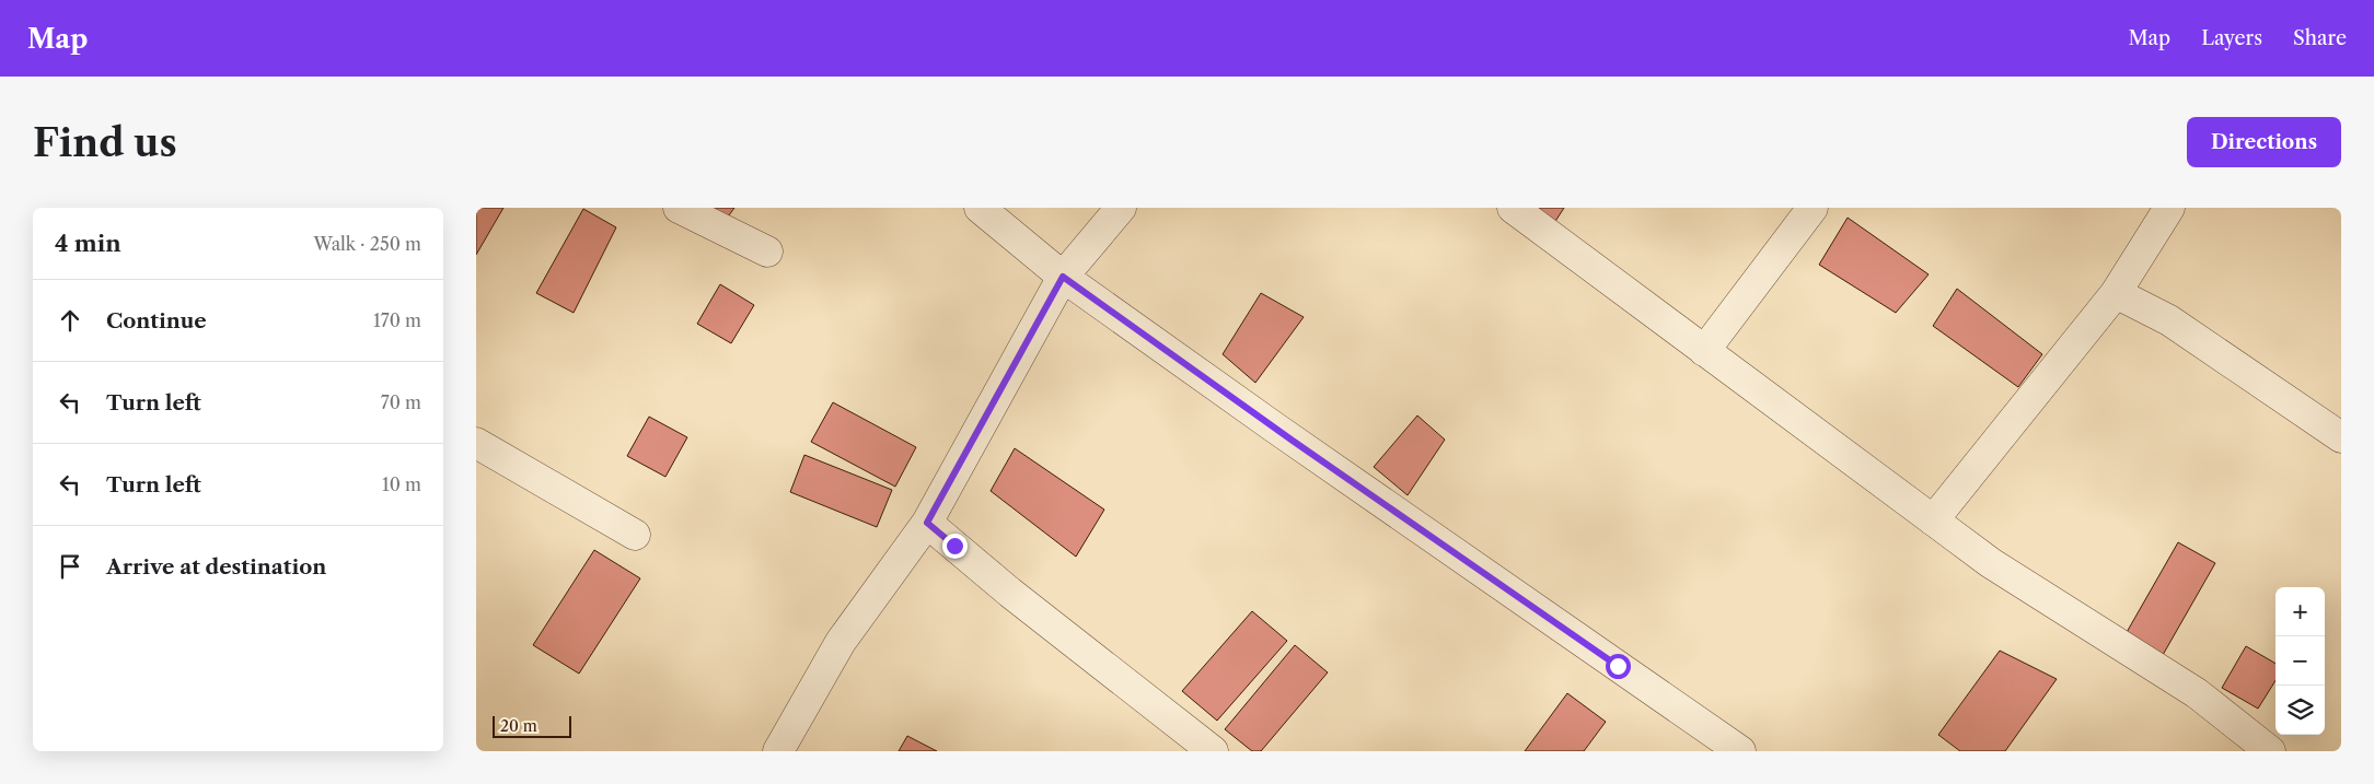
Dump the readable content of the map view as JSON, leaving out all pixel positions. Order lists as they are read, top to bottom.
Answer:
{
  "scale_bar": "20 m",
  "page": {
    "header": "Map",
    "nav": ["Map", "Layers", "Share"],
    "buttons": "Directions",
    "title": "Find us",
    "heading": ["4 min", "Walk · 250 m"],
    "list": [
      ["Continue", "170 m"],
      ["Turn left", "70 m"],
      ["Turn left", "10 m"],
      "Arrive at destination"
    ],
    "map_buttons": ["+", "−"],
    "scale": "20 m"
  }
}
